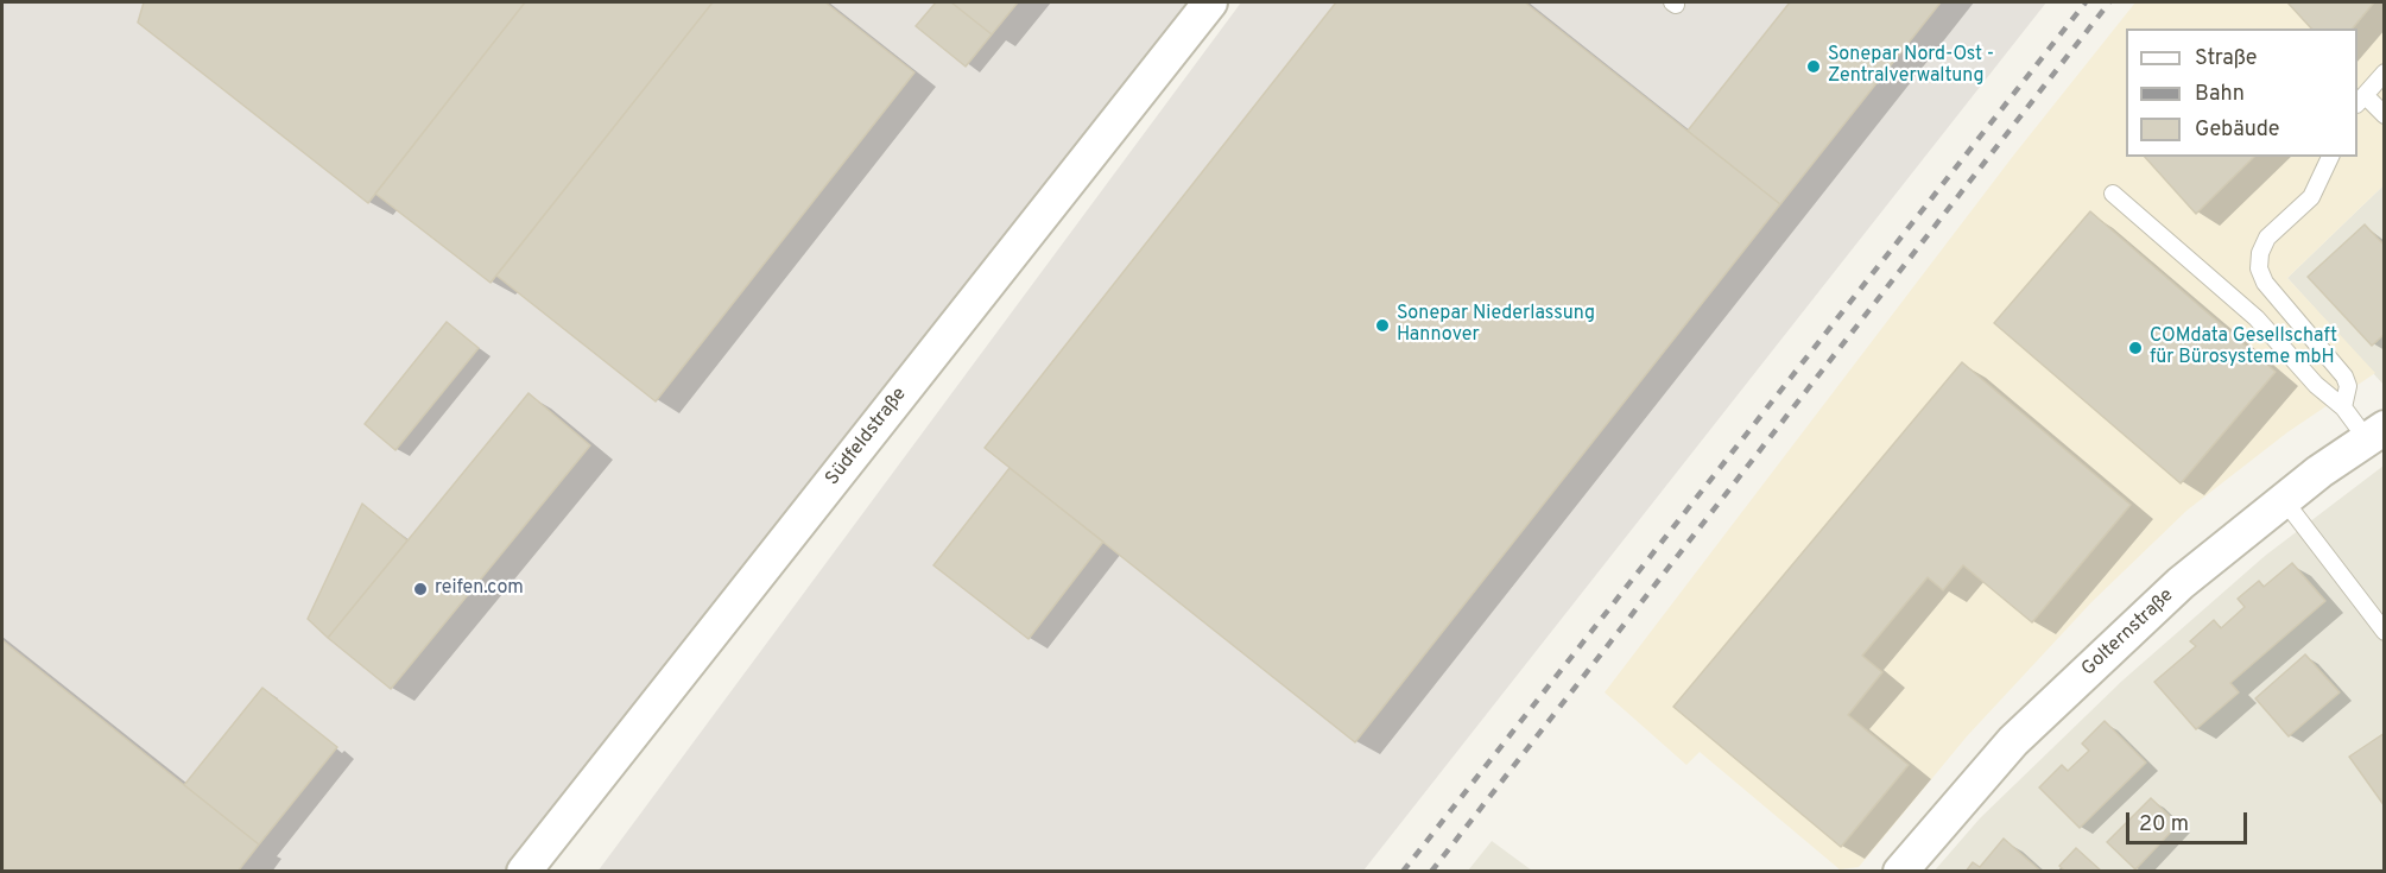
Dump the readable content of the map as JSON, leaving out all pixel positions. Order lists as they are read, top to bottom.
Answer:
{
  "streets": {
    "street": ["Südfeldstraße", "Golternstraße"]
  },
  "places": [
    "Sonepar Nord-Ost - Zentralverwaltung",
    "Sonepar Niederlassung Hannover",
    "COMdata Gesellschaft für Bürosysteme mbH",
    "reifen.com"
  ],
  "legend": ["Straße", "Bahn", "Gebäude"],
  "scale_bar": "20 m"
}
